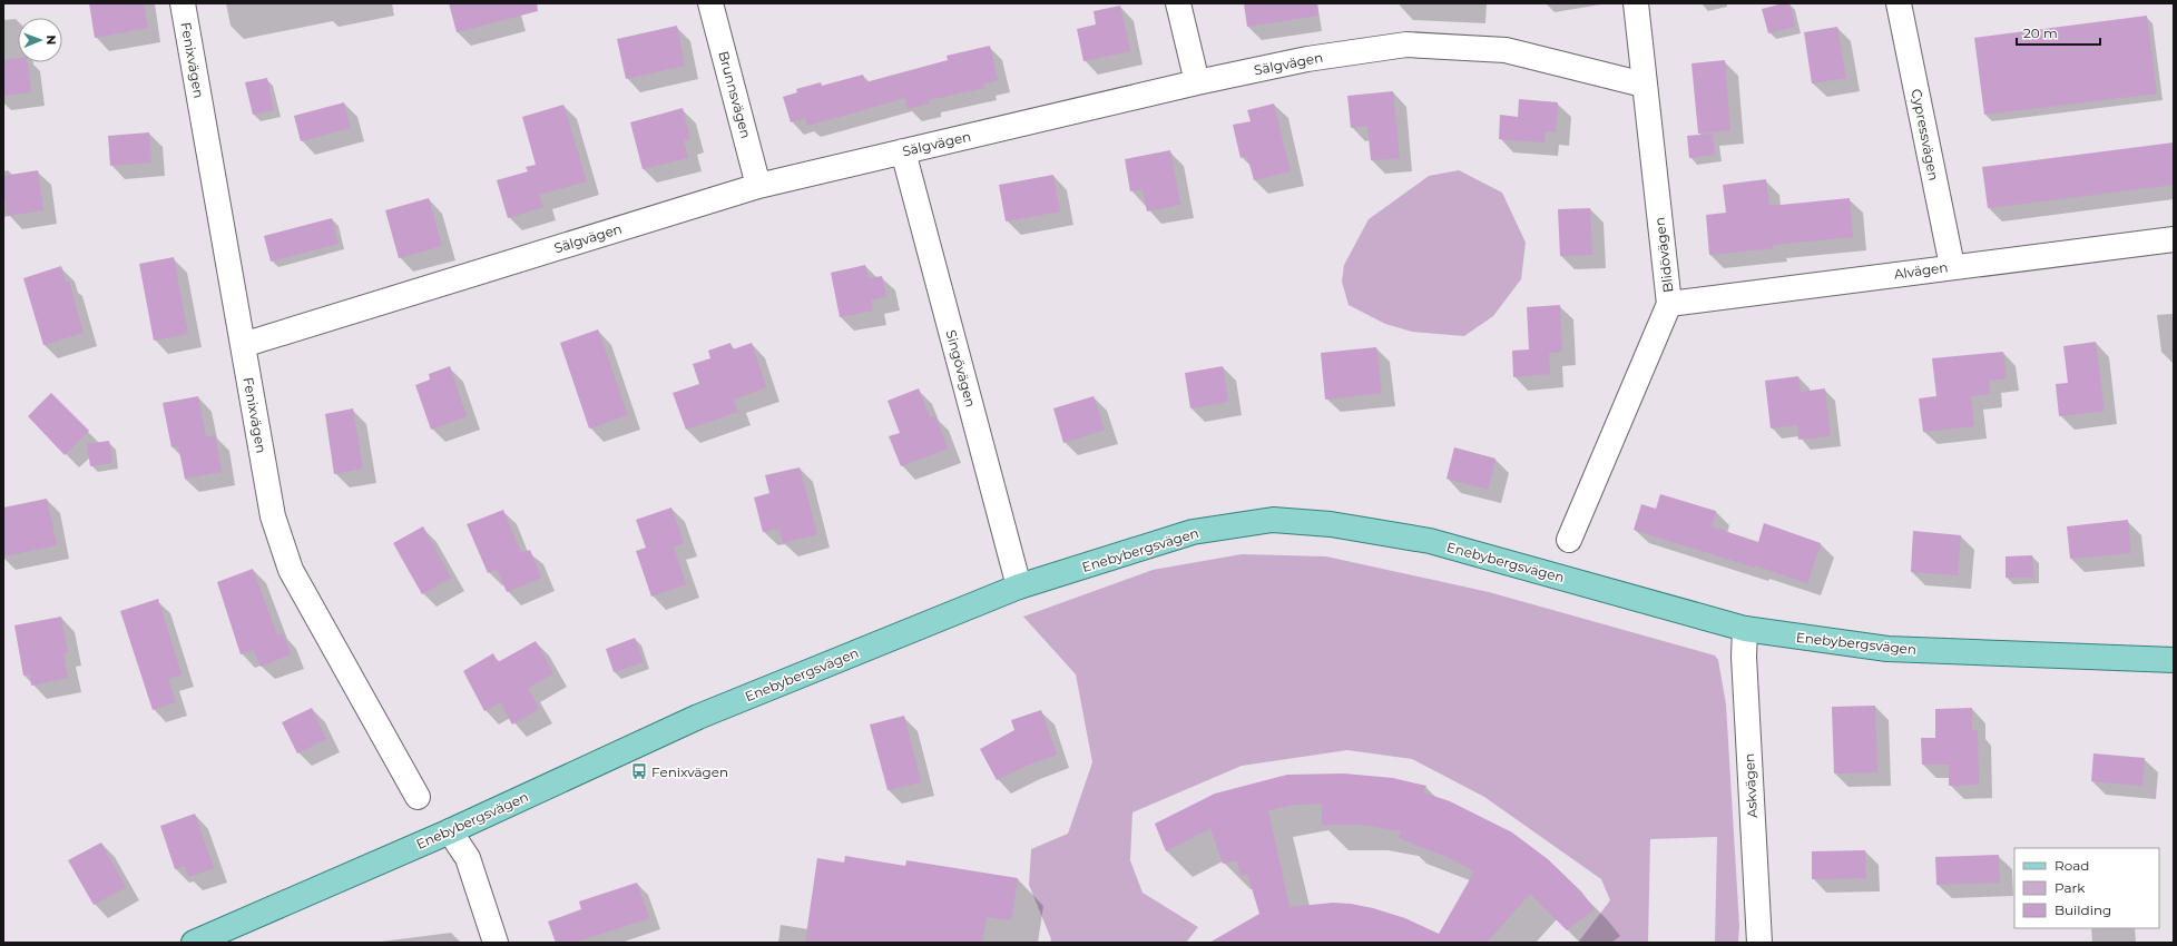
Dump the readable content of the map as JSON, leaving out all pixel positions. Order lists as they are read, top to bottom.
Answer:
{
  "streets": {
    "main road": ["Enebybergsvägen"],
    "street": [
      "Fenixvägen",
      "Sälgvägen",
      "Brunnsvägen",
      "Cypressvägen",
      "Blidövägen",
      "Alvägen",
      "Singövägen",
      "Askvägen"
    ]
  },
  "crossings": [
    ["Fenixvägen", "Sälgvägen"],
    ["Sälgvägen", "Brunnsvägen"],
    ["Sälgvägen", "Blidövägen"],
    ["Sälgvägen", "Singövägen"],
    ["Cypressvägen", "Alvägen"],
    ["Blidövägen", "Alvägen"],
    ["Singövägen", "Enebybergsvägen"],
    ["Enebybergsvägen", "Askvägen"]
  ],
  "places": {
    "bus stop": ["Fenixvägen"]
  },
  "legend": ["Road", "Park", "Building"],
  "scale_bar": "20 m",
  "north": "right"
}
